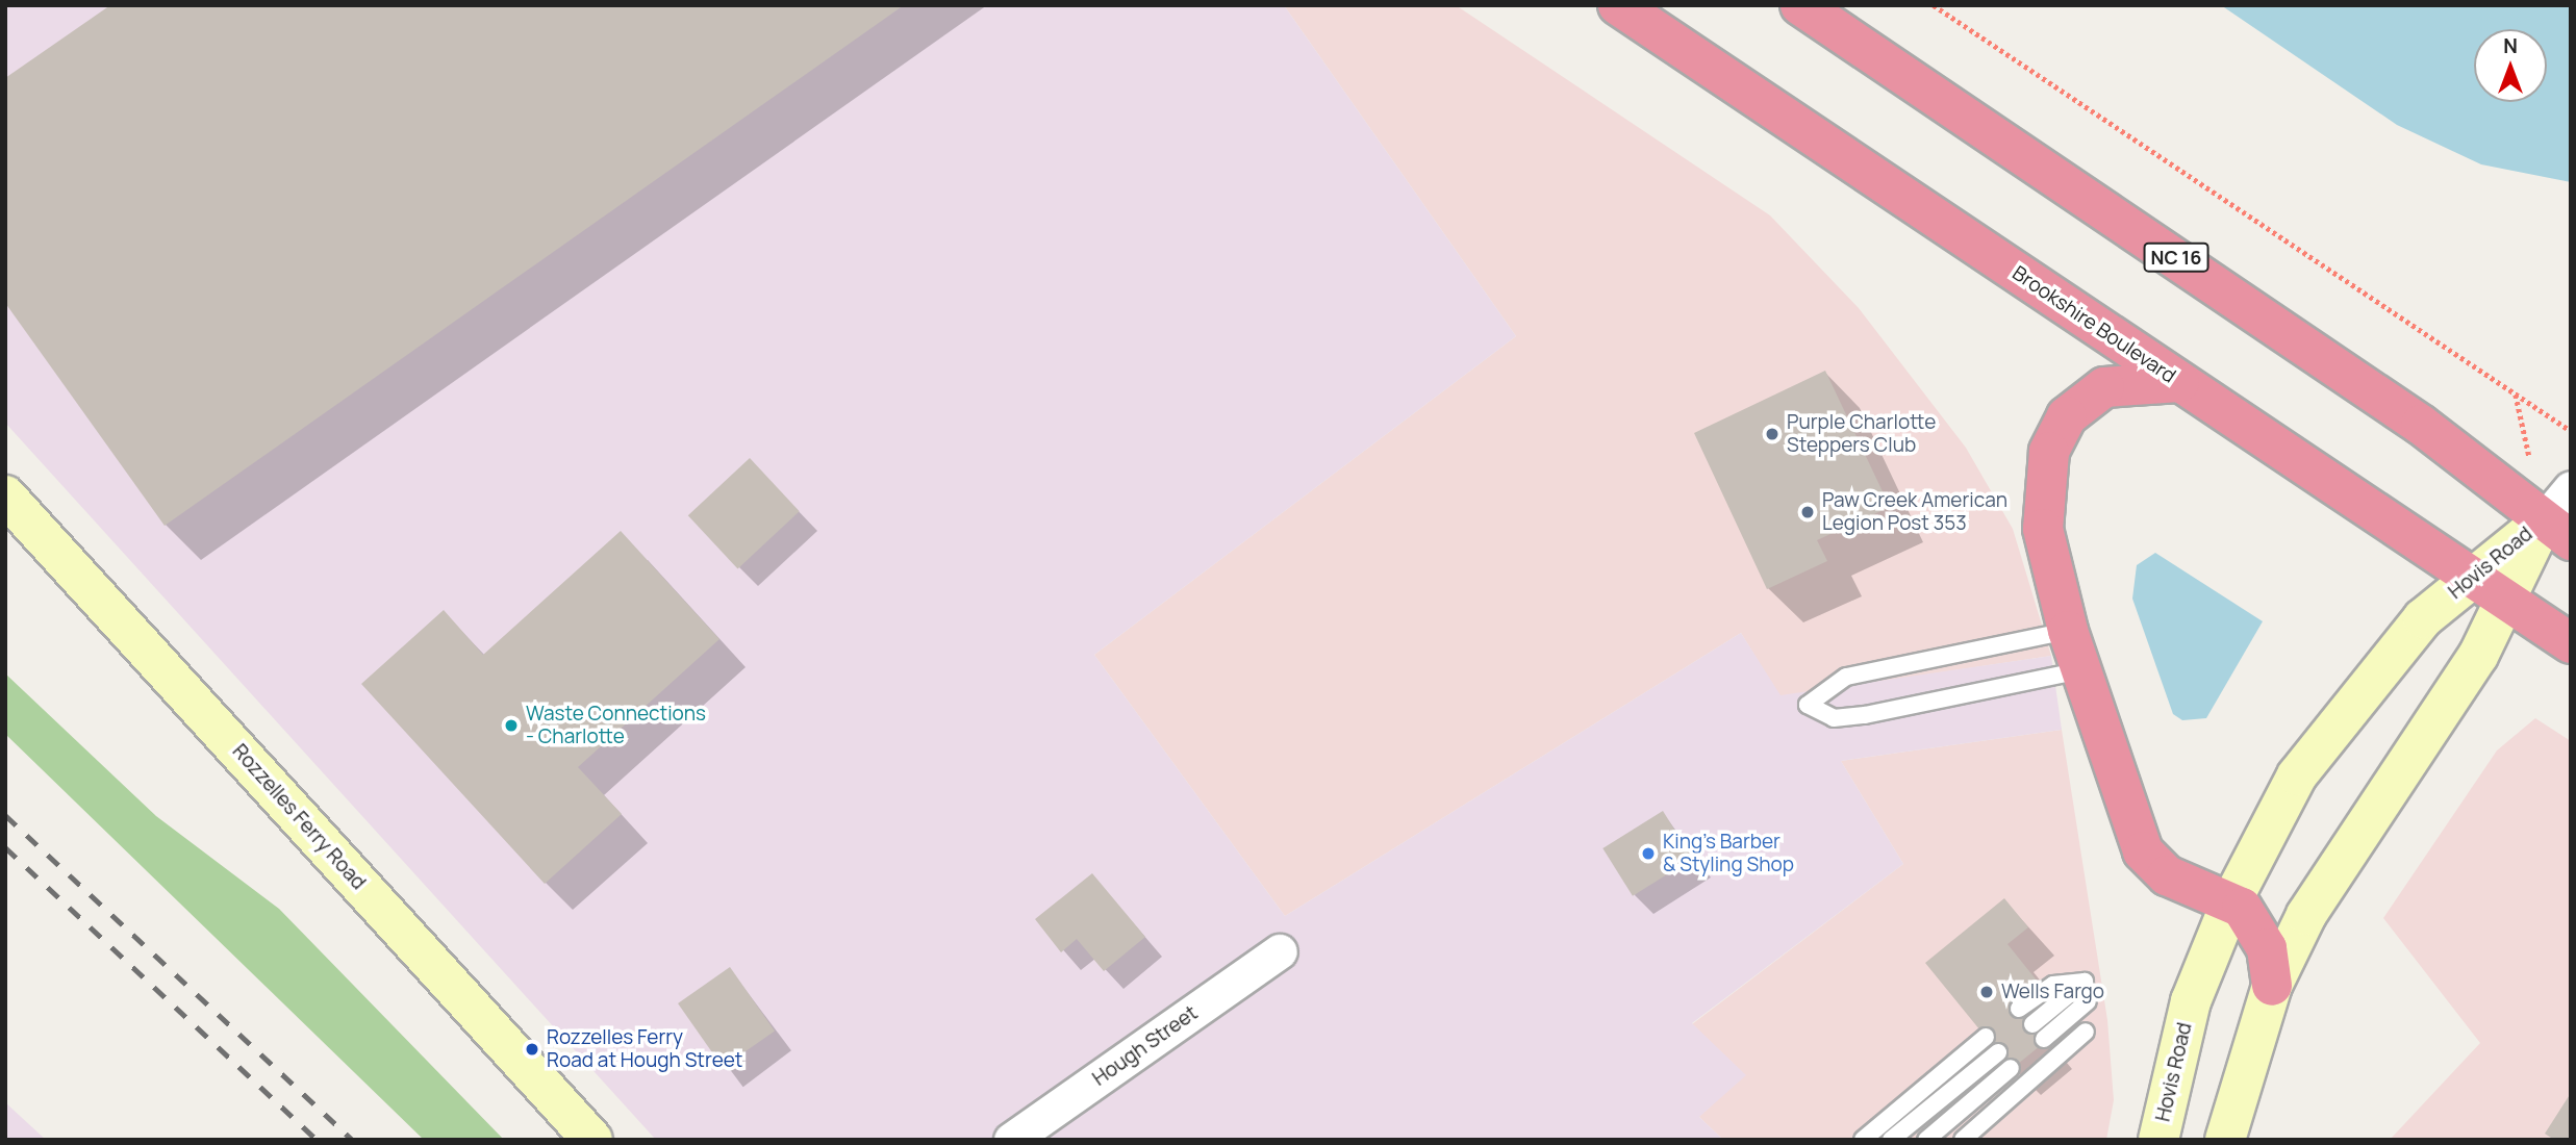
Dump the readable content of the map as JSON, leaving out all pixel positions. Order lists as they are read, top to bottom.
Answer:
{
  "streets": {
    "highway": ["NC 16", "Brookshire Boulevard"],
    "street": ["Hovis Road", "Rozzelles Ferry Road", "Hough Street"]
  },
  "crossings": [
    ["NC 16", "Hovis Road"],
    ["Brookshire Boulevard", "Hovis Road"]
  ],
  "places": [
    "Purple Charlotte Steppers Club",
    "Paw Creek American Legion Post 353",
    "Waste Connections - Charlotte",
    "King's Barber & Styling Shop",
    "Wells Fargo",
    "Rozzelles Ferry Road at Hough Street"
  ],
  "north": "top"
}
